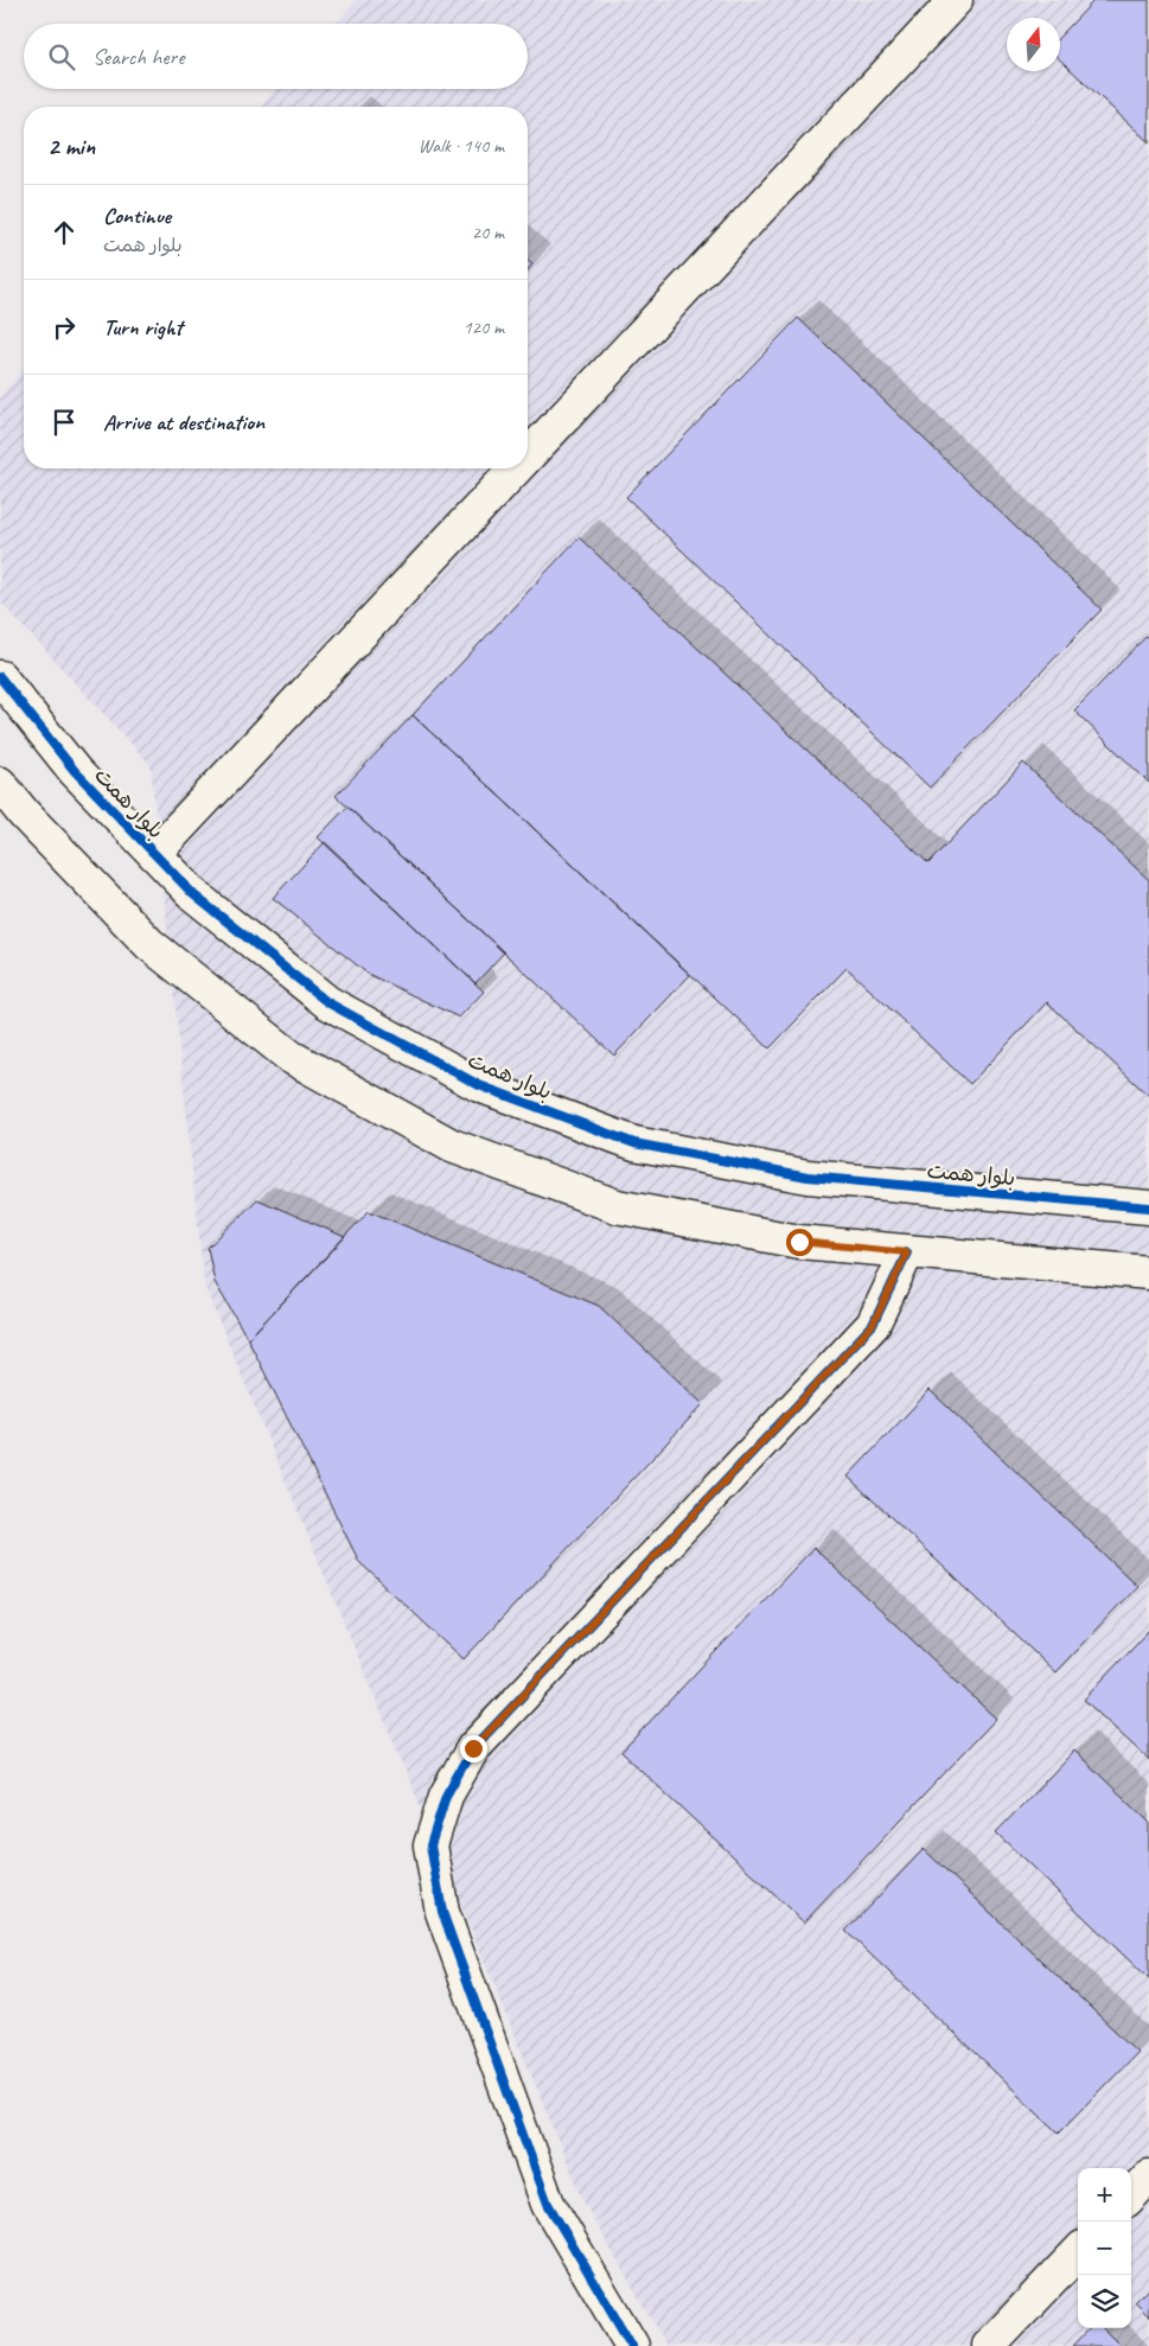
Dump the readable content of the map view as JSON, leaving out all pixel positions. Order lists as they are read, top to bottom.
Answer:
{
  "streets": {
    "street": ["بلوار همت"]
  },
  "north": "top",
  "page": {
    "search": "Search here",
    "heading": ["2 min", "Walk · 140 m"],
    "list": [
      ["Continue", "بلوار همت", "20 m"],
      ["Turn right", "120 m"],
      "Arrive at destination"
    ],
    "map_buttons": ["+", "−"]
  }
}
